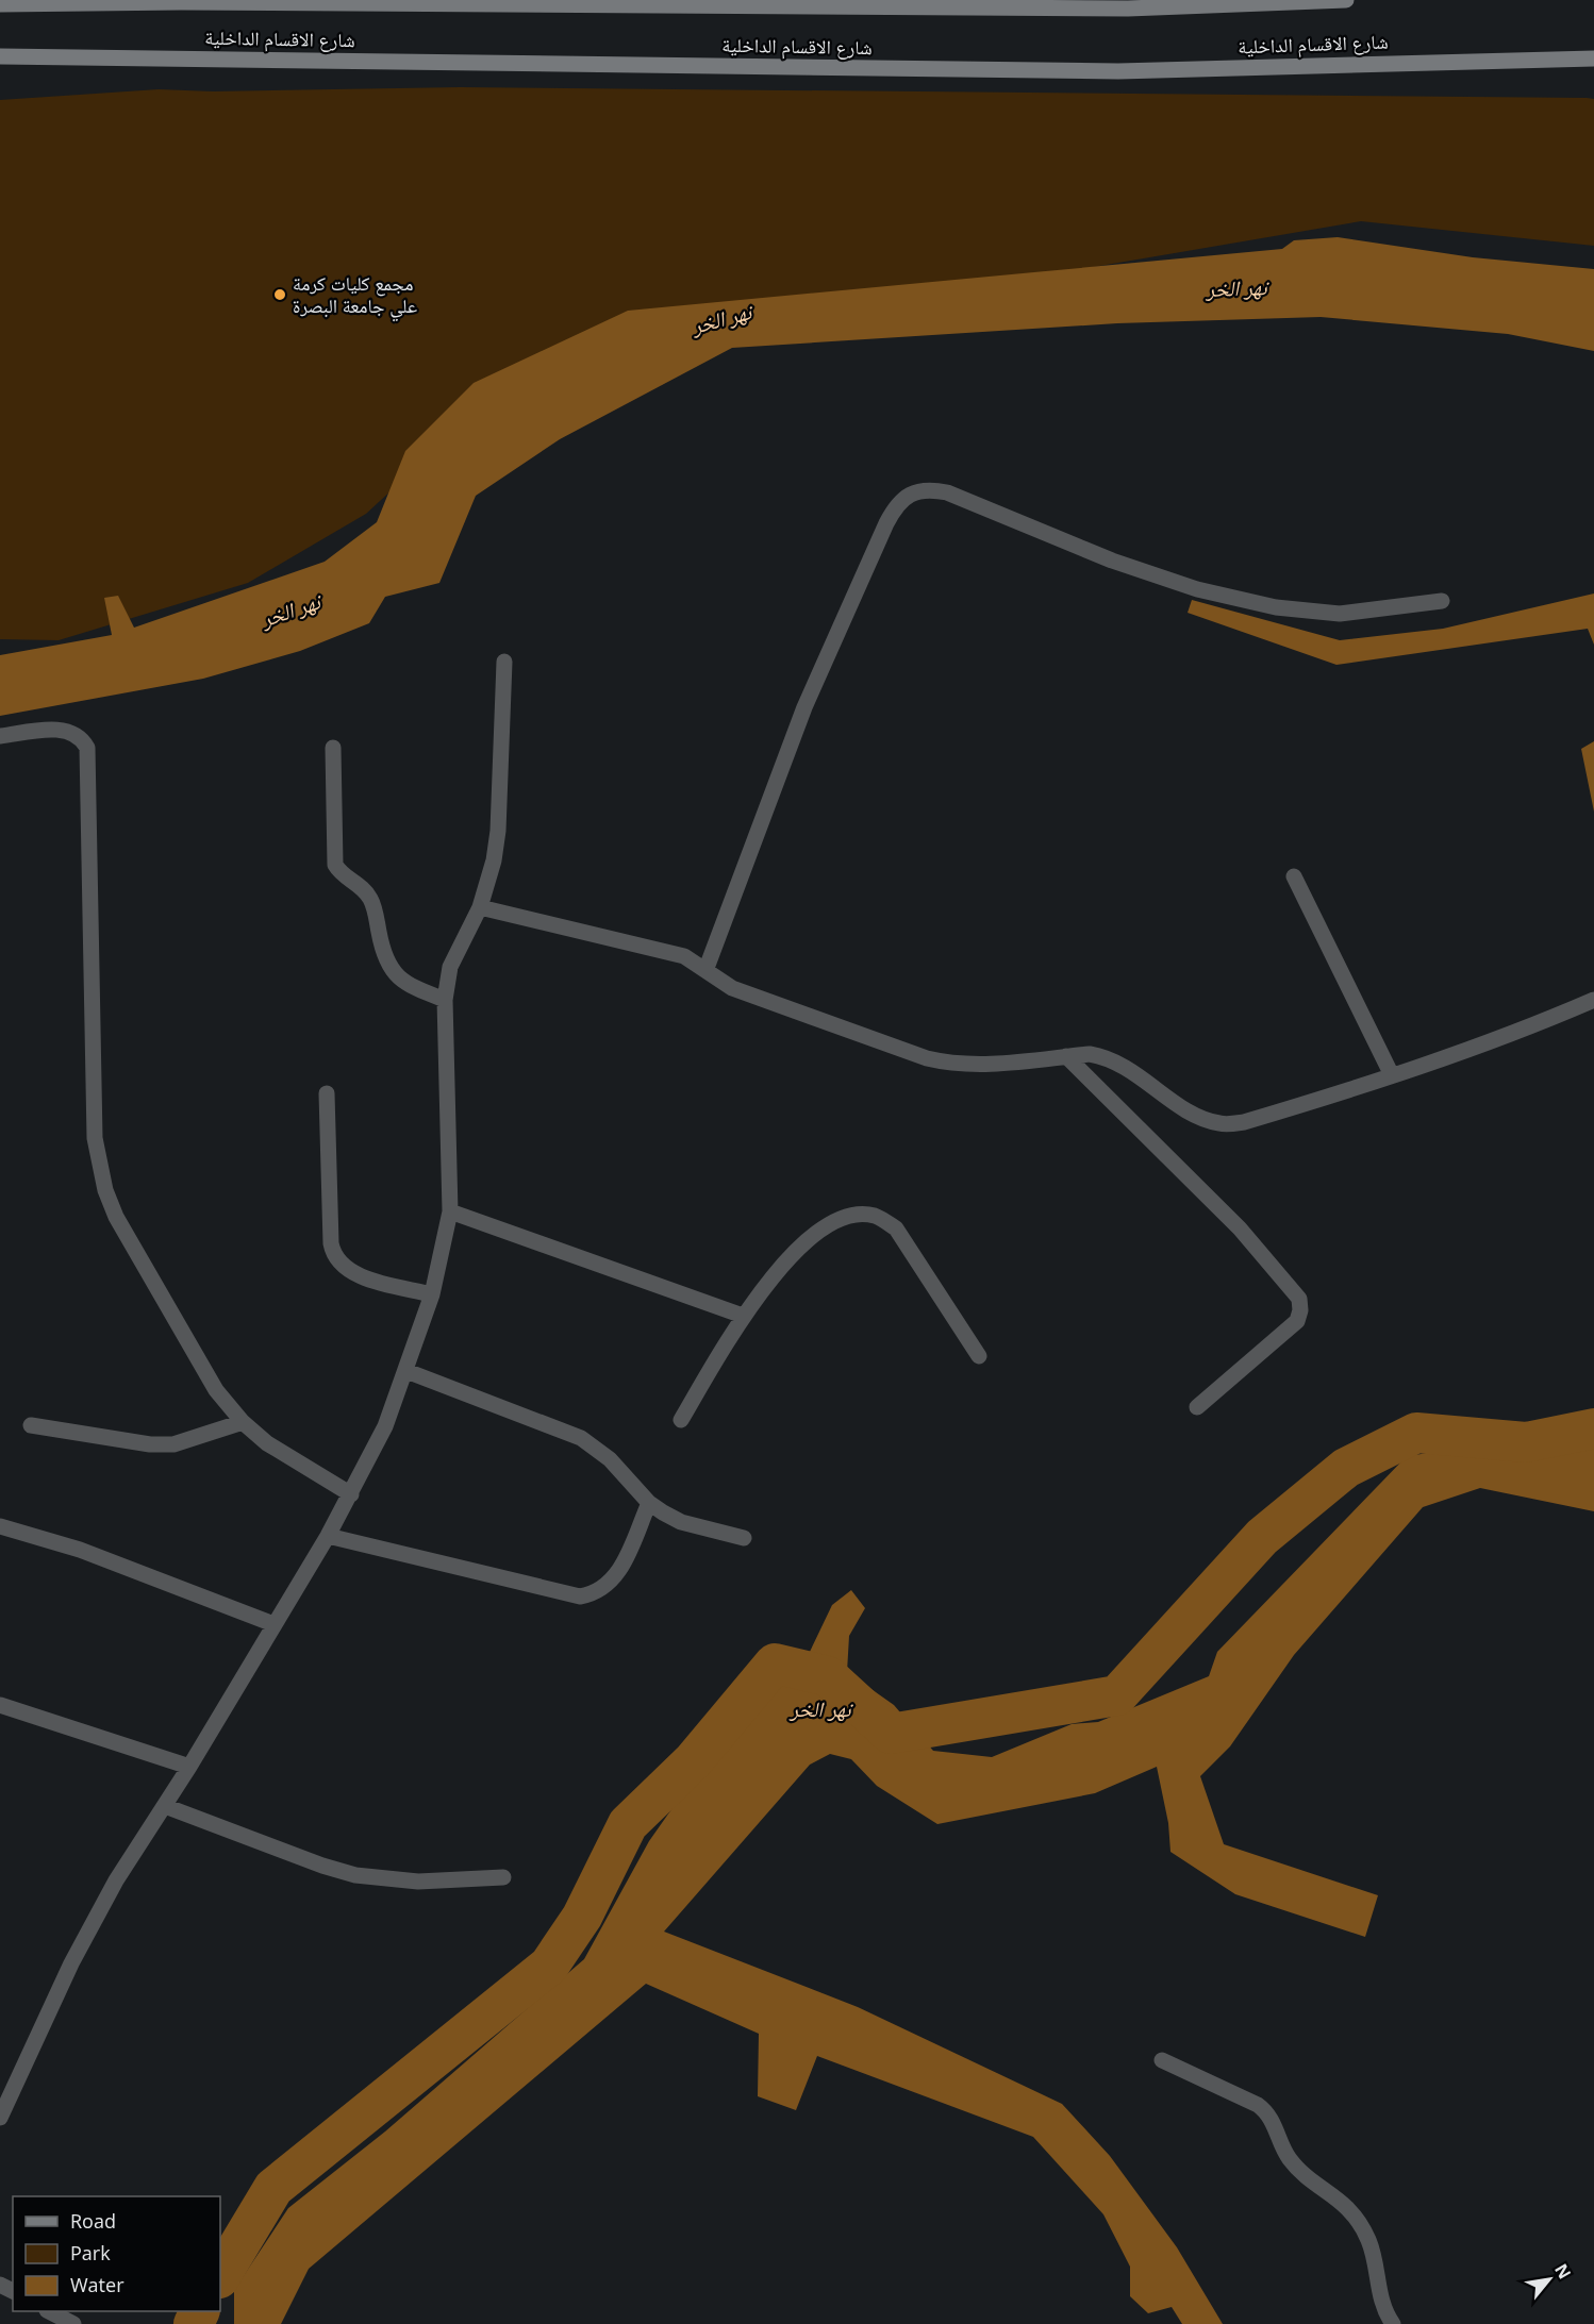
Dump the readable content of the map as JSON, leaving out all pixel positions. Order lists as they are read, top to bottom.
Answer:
{
  "streets": {
    "street": ["شارع الاقسام الداخلية"]
  },
  "water": ["نهر الخر"],
  "places": ["مجمع كليات كرمة علي جامعة البصرة"],
  "legend": ["Road", "Park", "Water"],
  "north": "top right"
}
